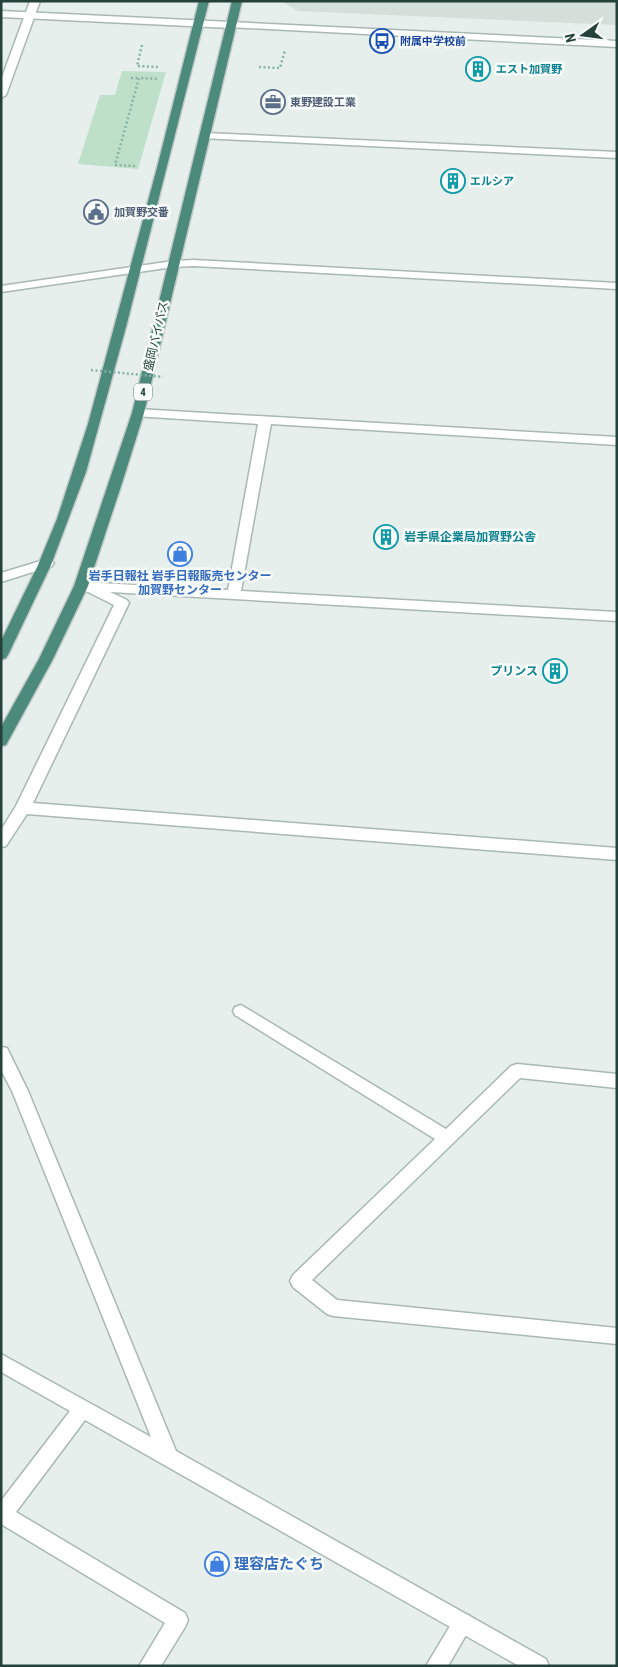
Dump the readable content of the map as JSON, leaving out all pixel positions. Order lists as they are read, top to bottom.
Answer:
{
  "streets": {
    "highway": ["盛岡バイパス", "4"]
  },
  "places": {
    "bus stop": ["附属中学校前"],
    "building": [
      "エスト加賀野",
      "エルシア",
      "岩手県企業局加賀野公舎",
      "プリンス"
    ],
    "office": ["東野建設工業"],
    "public building": ["加賀野交番"],
    "shop": ["岩手日報社 岩手日報販売センター 加賀野センター", "理容店たぐち"]
  },
  "north": "left"
}
